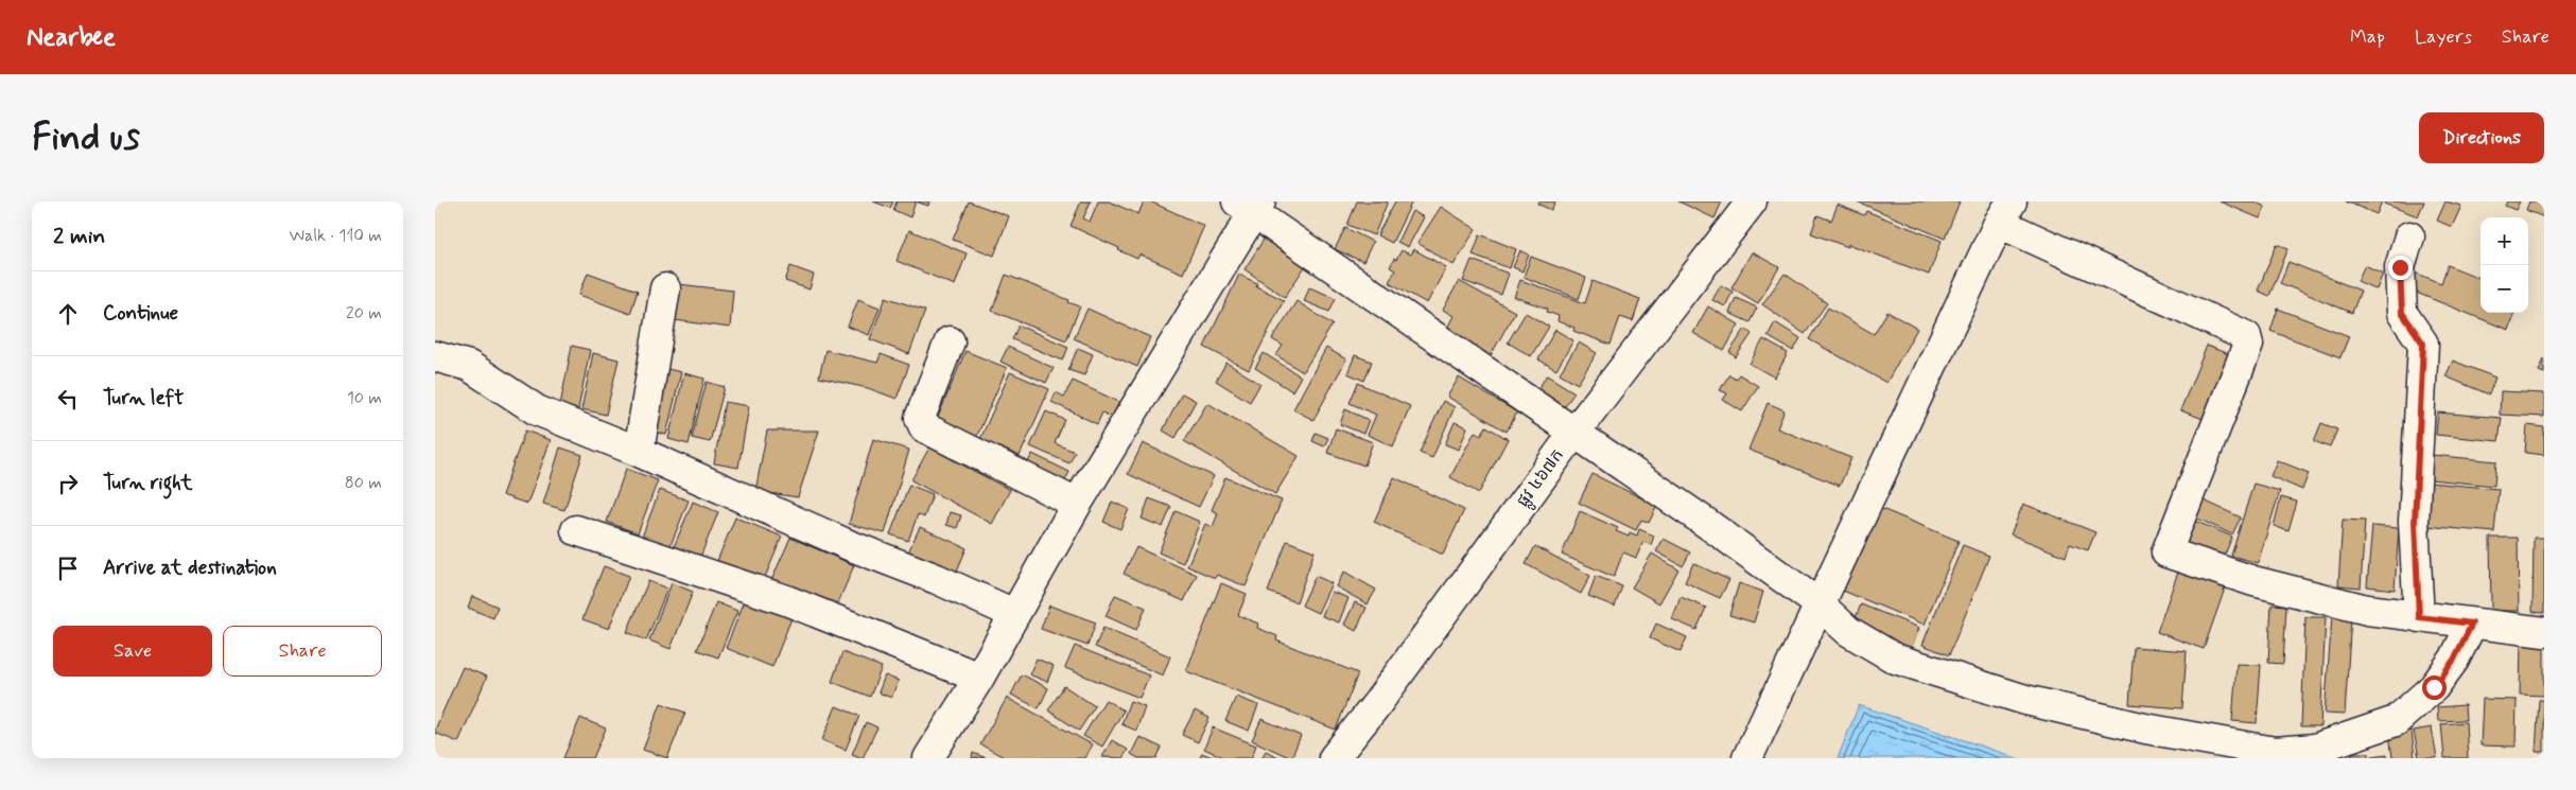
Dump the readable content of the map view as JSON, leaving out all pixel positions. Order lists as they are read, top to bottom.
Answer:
{
  "streets": {
    "street": ["ផ្លូវ ៤៦៧ក"]
  },
  "page": {
    "header": "Nearbee",
    "nav": ["Map", "Layers", "Share"],
    "buttons": [
      "Directions",
      ["Save", "Share"]
    ],
    "title": "Find us",
    "heading": ["2 min", "Walk · 110 m"],
    "map_buttons": ["+", "−"],
    "list": [
      ["Continue", "20 m"],
      ["Turn left", "10 m"],
      ["Turn right", "80 m"],
      "Arrive at destination"
    ]
  }
}
